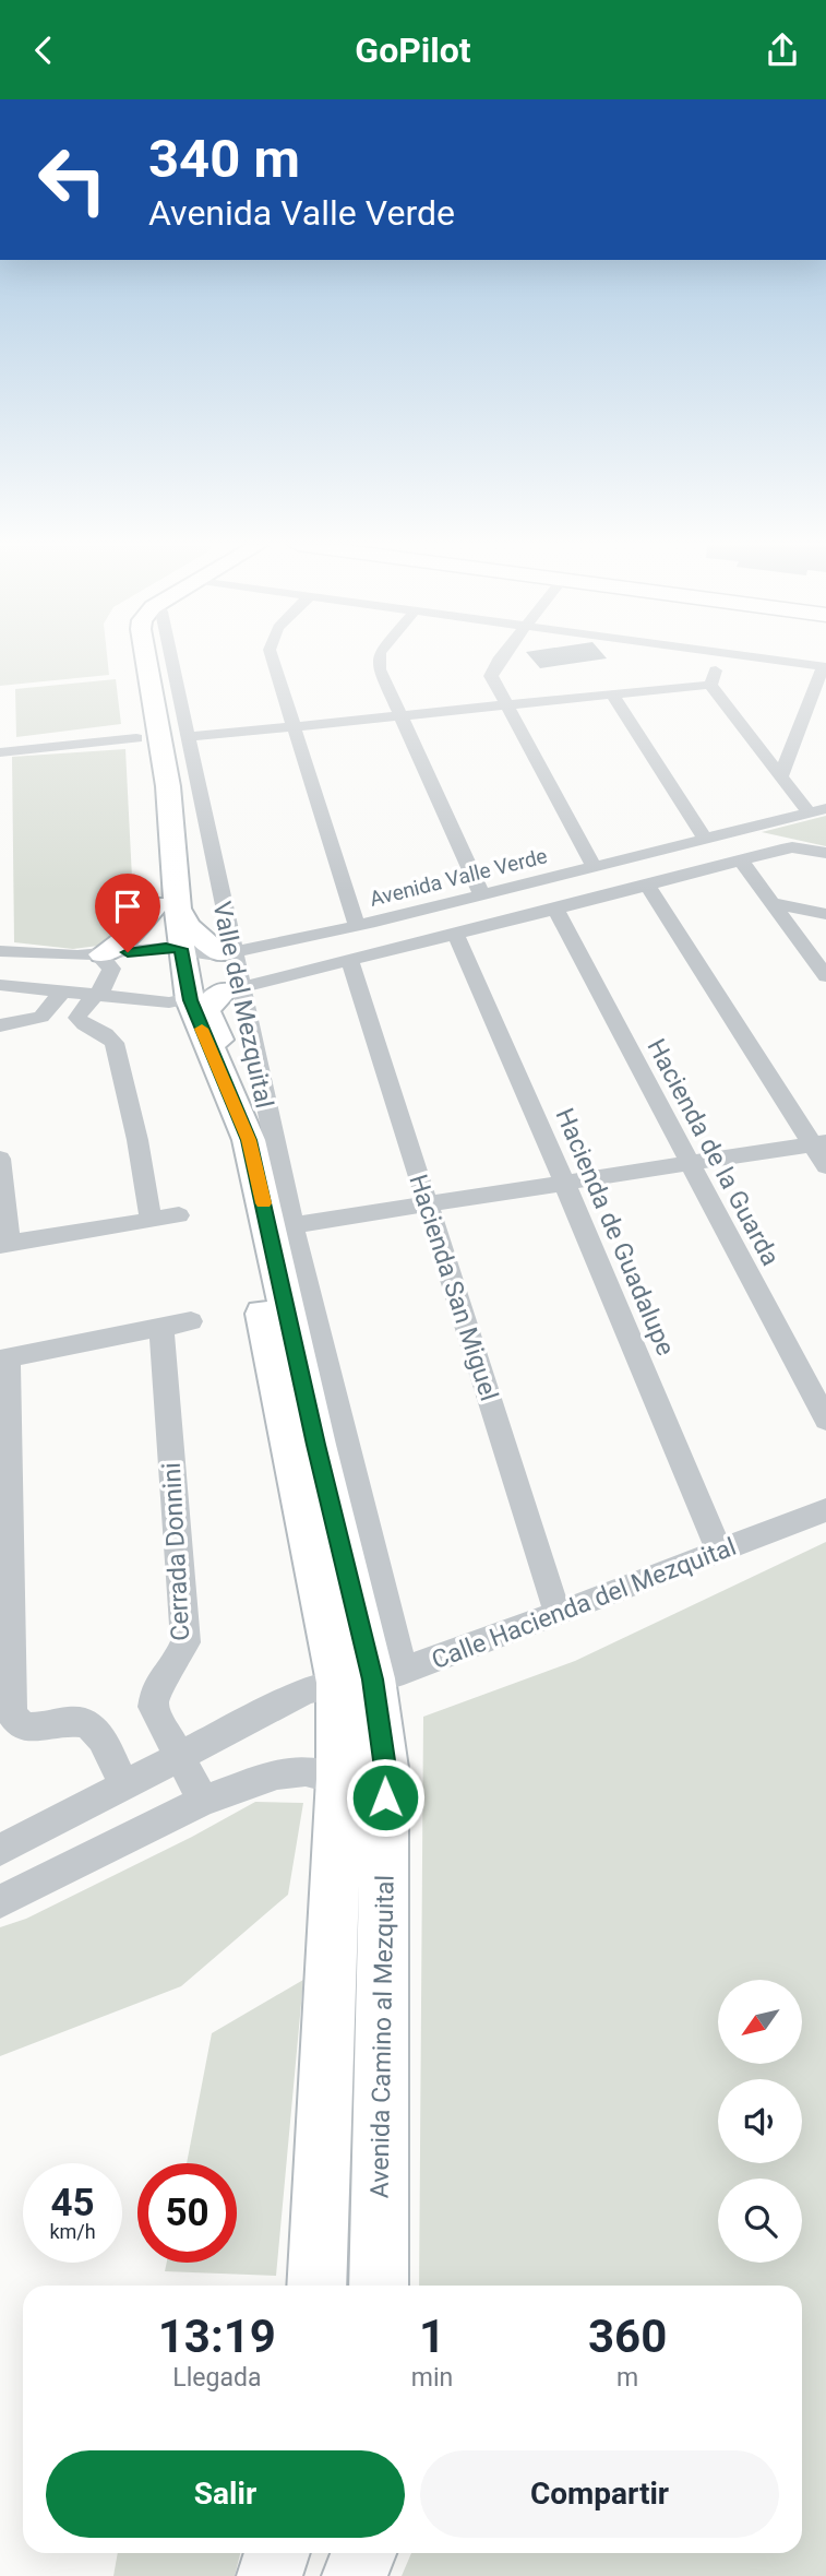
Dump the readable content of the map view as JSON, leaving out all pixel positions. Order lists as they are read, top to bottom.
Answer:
{
  "streets": {
    "main road": ["Avenida Camino al Mezquital"],
    "street": [
      "Avenida Valle Verde",
      "Valle del Mezquital",
      "Hacienda de la Guarda",
      "Hacienda de Guadalupe",
      "Hacienda San Miguel",
      "Cerrada Donnini",
      "Calle Hacienda del Mezquital"
    ]
  },
  "crossings": [
    ["Avenida Valle Verde", "Valle del Mezquital"],
    ["Avenida Valle Verde", "Avenida Camino al Mezquital"],
    ["Valle del Mezquital", "Calle Hacienda del Mezquital"],
    ["Valle del Mezquital", "Avenida Camino al Mezquital"],
    ["Hacienda de Guadalupe", "Calle Hacienda del Mezquital"],
    ["Hacienda San Miguel", "Calle Hacienda del Mezquital"],
    ["Calle Hacienda del Mezquital", "Avenida Camino al Mezquital"]
  ],
  "north": "bottom left",
  "page": {
    "header": "GoPilot",
    "turn": ["340 m", "Avenida Valle Verde"],
    "speed": "45 km/h",
    "limit": "50",
    "eta": [
      "13:19",
      "Llegada",
      "1",
      "min",
      "360",
      "m"
    ],
    "buttons": ["Salir", "Compartir"]
  }
}
